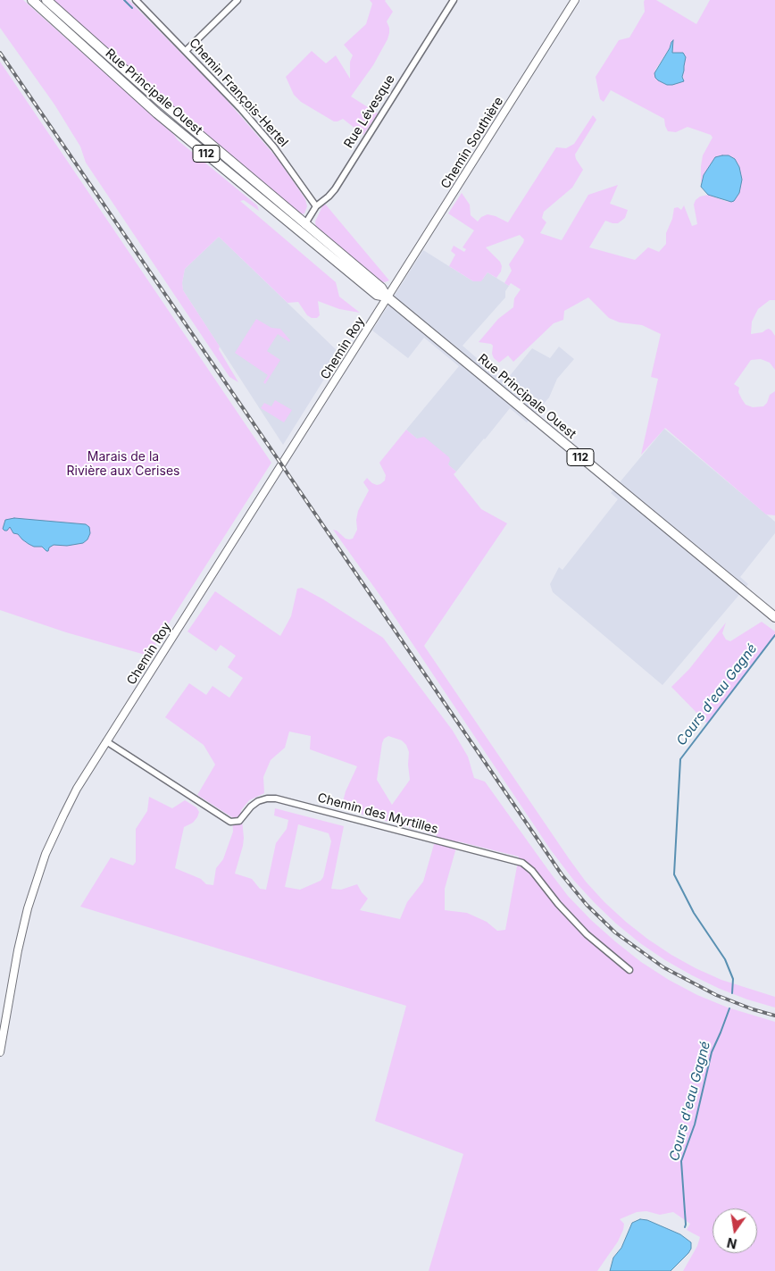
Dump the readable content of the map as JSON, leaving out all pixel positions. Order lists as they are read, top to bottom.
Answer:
{
  "streets": {
    "main road": ["Rue Principale Ouest", "112"],
    "street": [
      "Chemin François-Hertel",
      "Rue Lévesque",
      "Chemin Southière",
      "Chemin Roy",
      "Chemin des Myrtilles"
    ]
  },
  "crossings": [
    ["Rue Principale Ouest", "Rue Lévesque"],
    ["Rue Principale Ouest", "Chemin Southière"],
    ["Rue Principale Ouest", "Chemin Roy"],
    ["Chemin François-Hertel", "Rue Lévesque"],
    ["Chemin Southière", "Chemin Roy"],
    ["Chemin Roy", "Chemin des Myrtilles"]
  ],
  "water": ["Cours d'eau Gagné"],
  "parks": ["Marais de la Rivière aux Cerises"],
  "north": "bottom"
}
